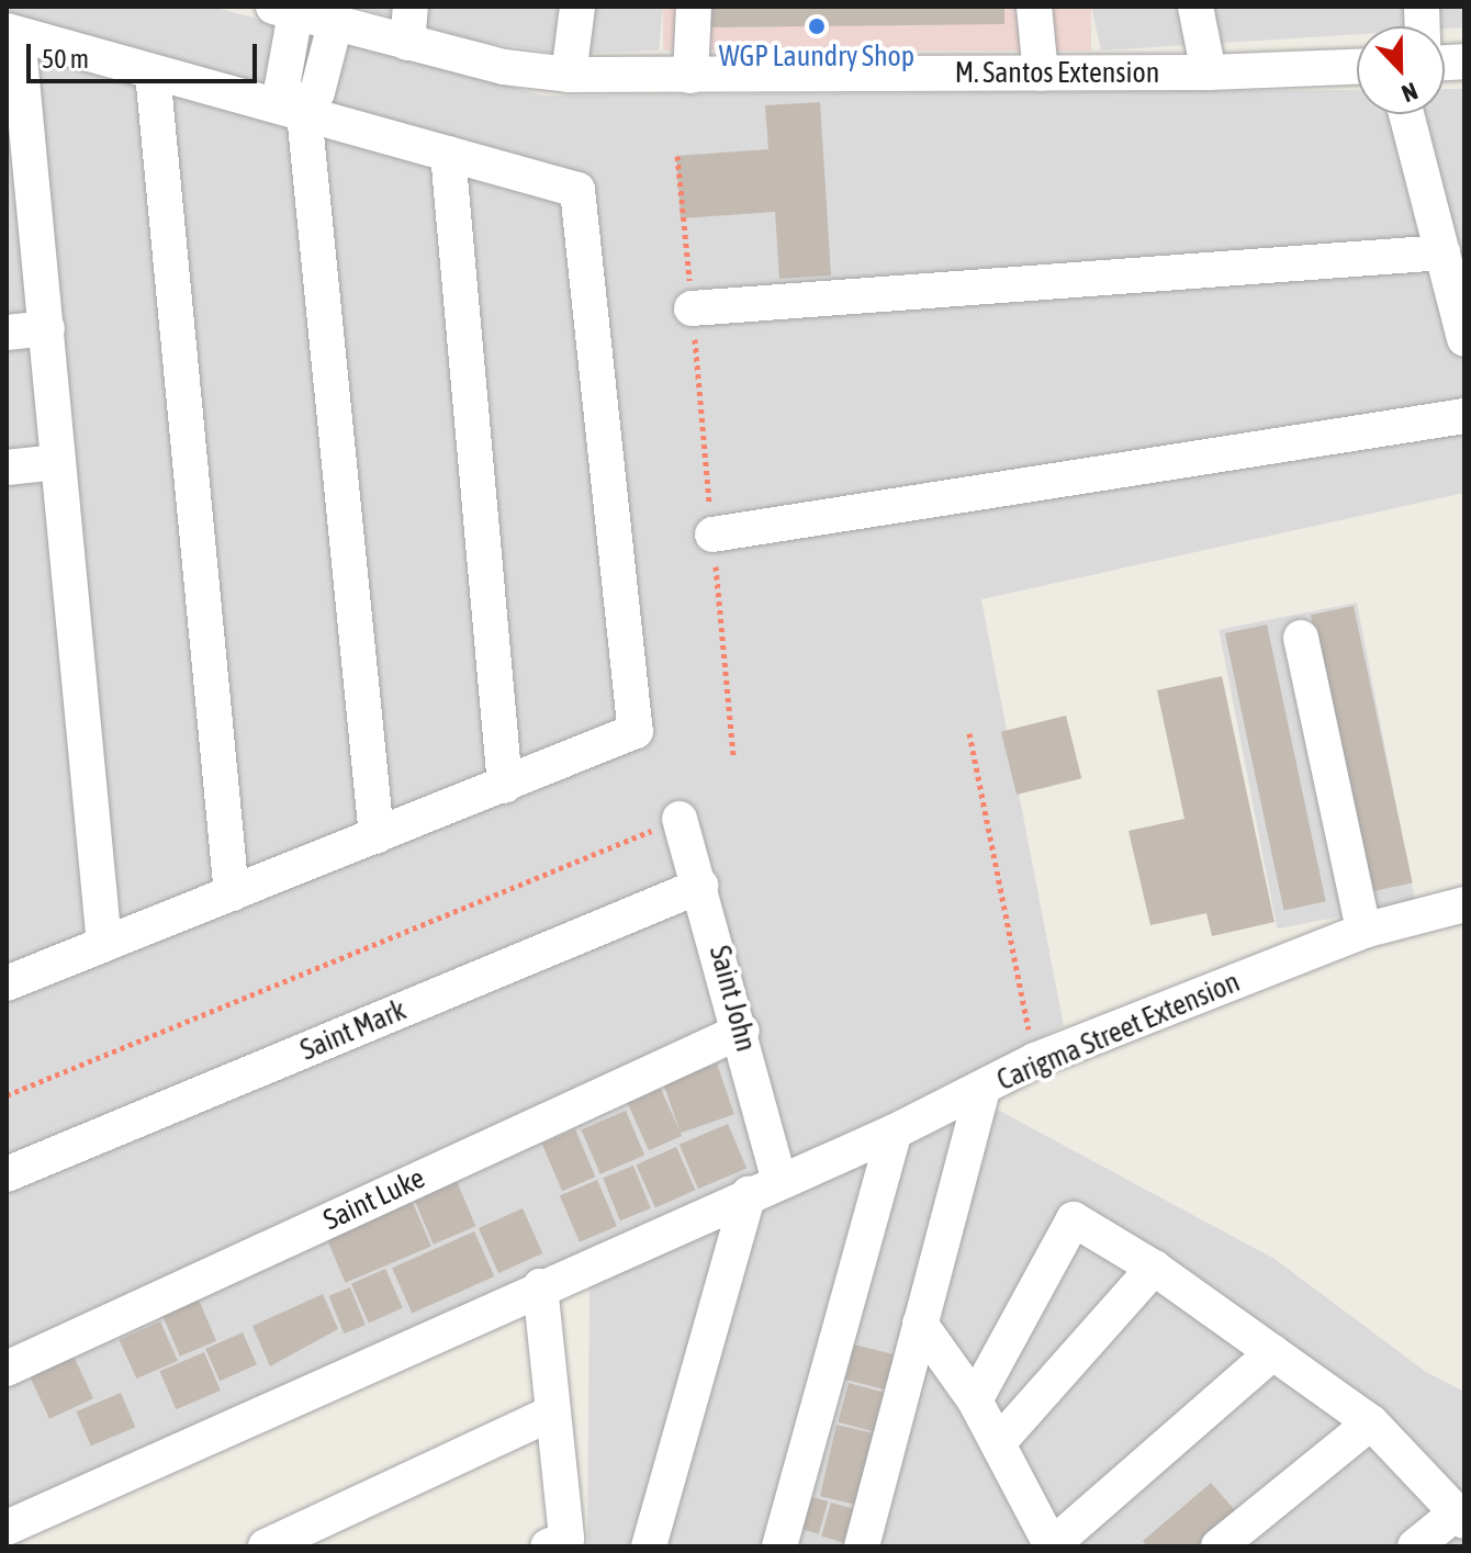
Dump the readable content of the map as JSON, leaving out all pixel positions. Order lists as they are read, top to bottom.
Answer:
{
  "streets": {
    "street": [
      "M. Santos Extension",
      "Saint John",
      "Saint Mark",
      "Carigma Street Extension",
      "Saint Luke"
    ]
  },
  "crossings": [
    ["Saint John", "Saint Mark"],
    ["Saint John", "Carigma Street Extension"],
    ["Saint John", "Saint Luke"]
  ],
  "places": ["WGP Laundry Shop"],
  "scale_bar": "50 m",
  "north": "bottom"
}
